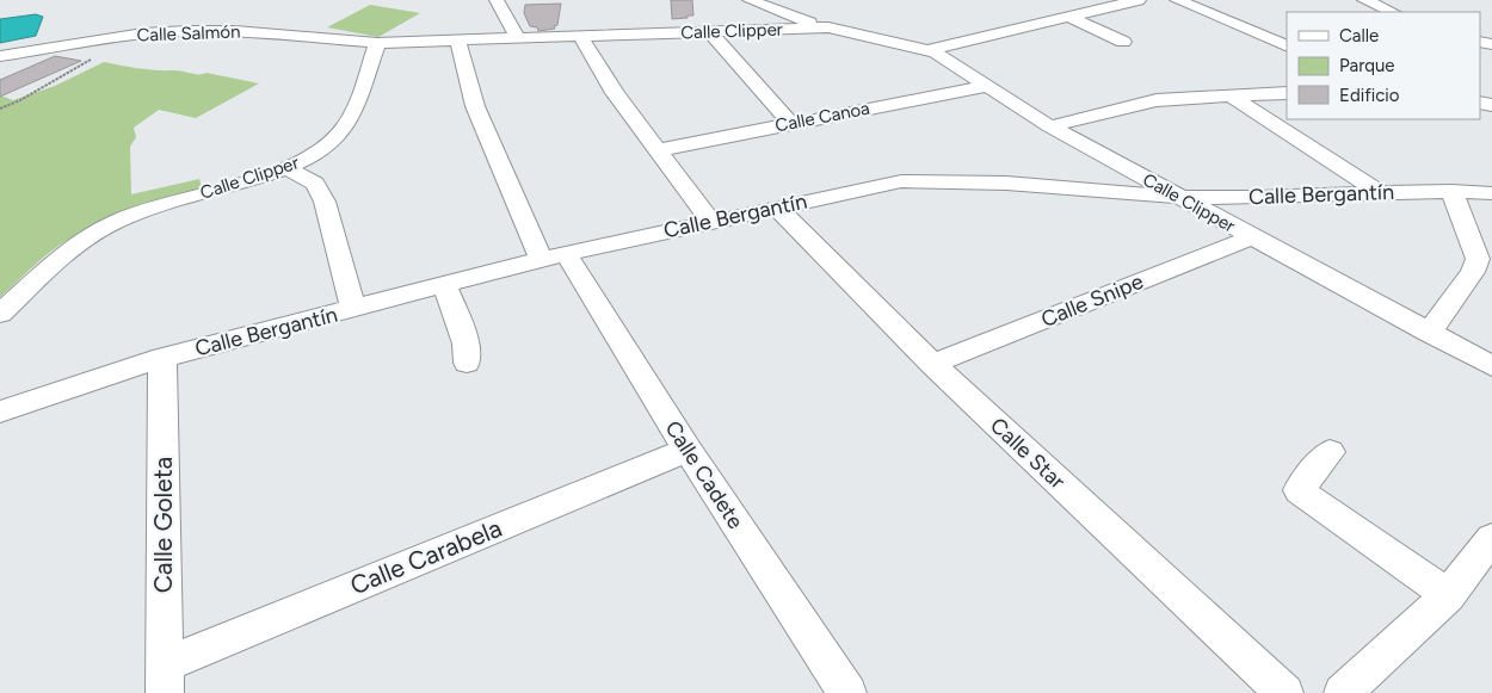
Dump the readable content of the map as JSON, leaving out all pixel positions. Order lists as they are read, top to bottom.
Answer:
{
  "streets": {
    "street": [
      "Calle Clipper",
      "Calle Salmón",
      "Calle Canoa",
      "Calle Bergantín",
      "Calle Snipe",
      "Calle Star",
      "Calle Cadete",
      "Calle Goleta",
      "Calle Carabela"
    ]
  },
  "crossings": [
    ["Calle Clipper", "Calle Salmón"],
    ["Calle Clipper", "Calle Canoa"],
    ["Calle Clipper", "Calle Bergantín"],
    ["Calle Clipper", "Calle Snipe"],
    ["Calle Clipper", "Calle Cadete"],
    ["Calle Bergantín", "Calle Star"],
    ["Calle Bergantín", "Calle Cadete"],
    ["Calle Bergantín", "Calle Goleta"],
    ["Calle Snipe", "Calle Star"],
    ["Calle Cadete", "Calle Carabela"],
    ["Calle Goleta", "Calle Carabela"]
  ],
  "legend": ["Calle", "Parque", "Edificio"]
}
